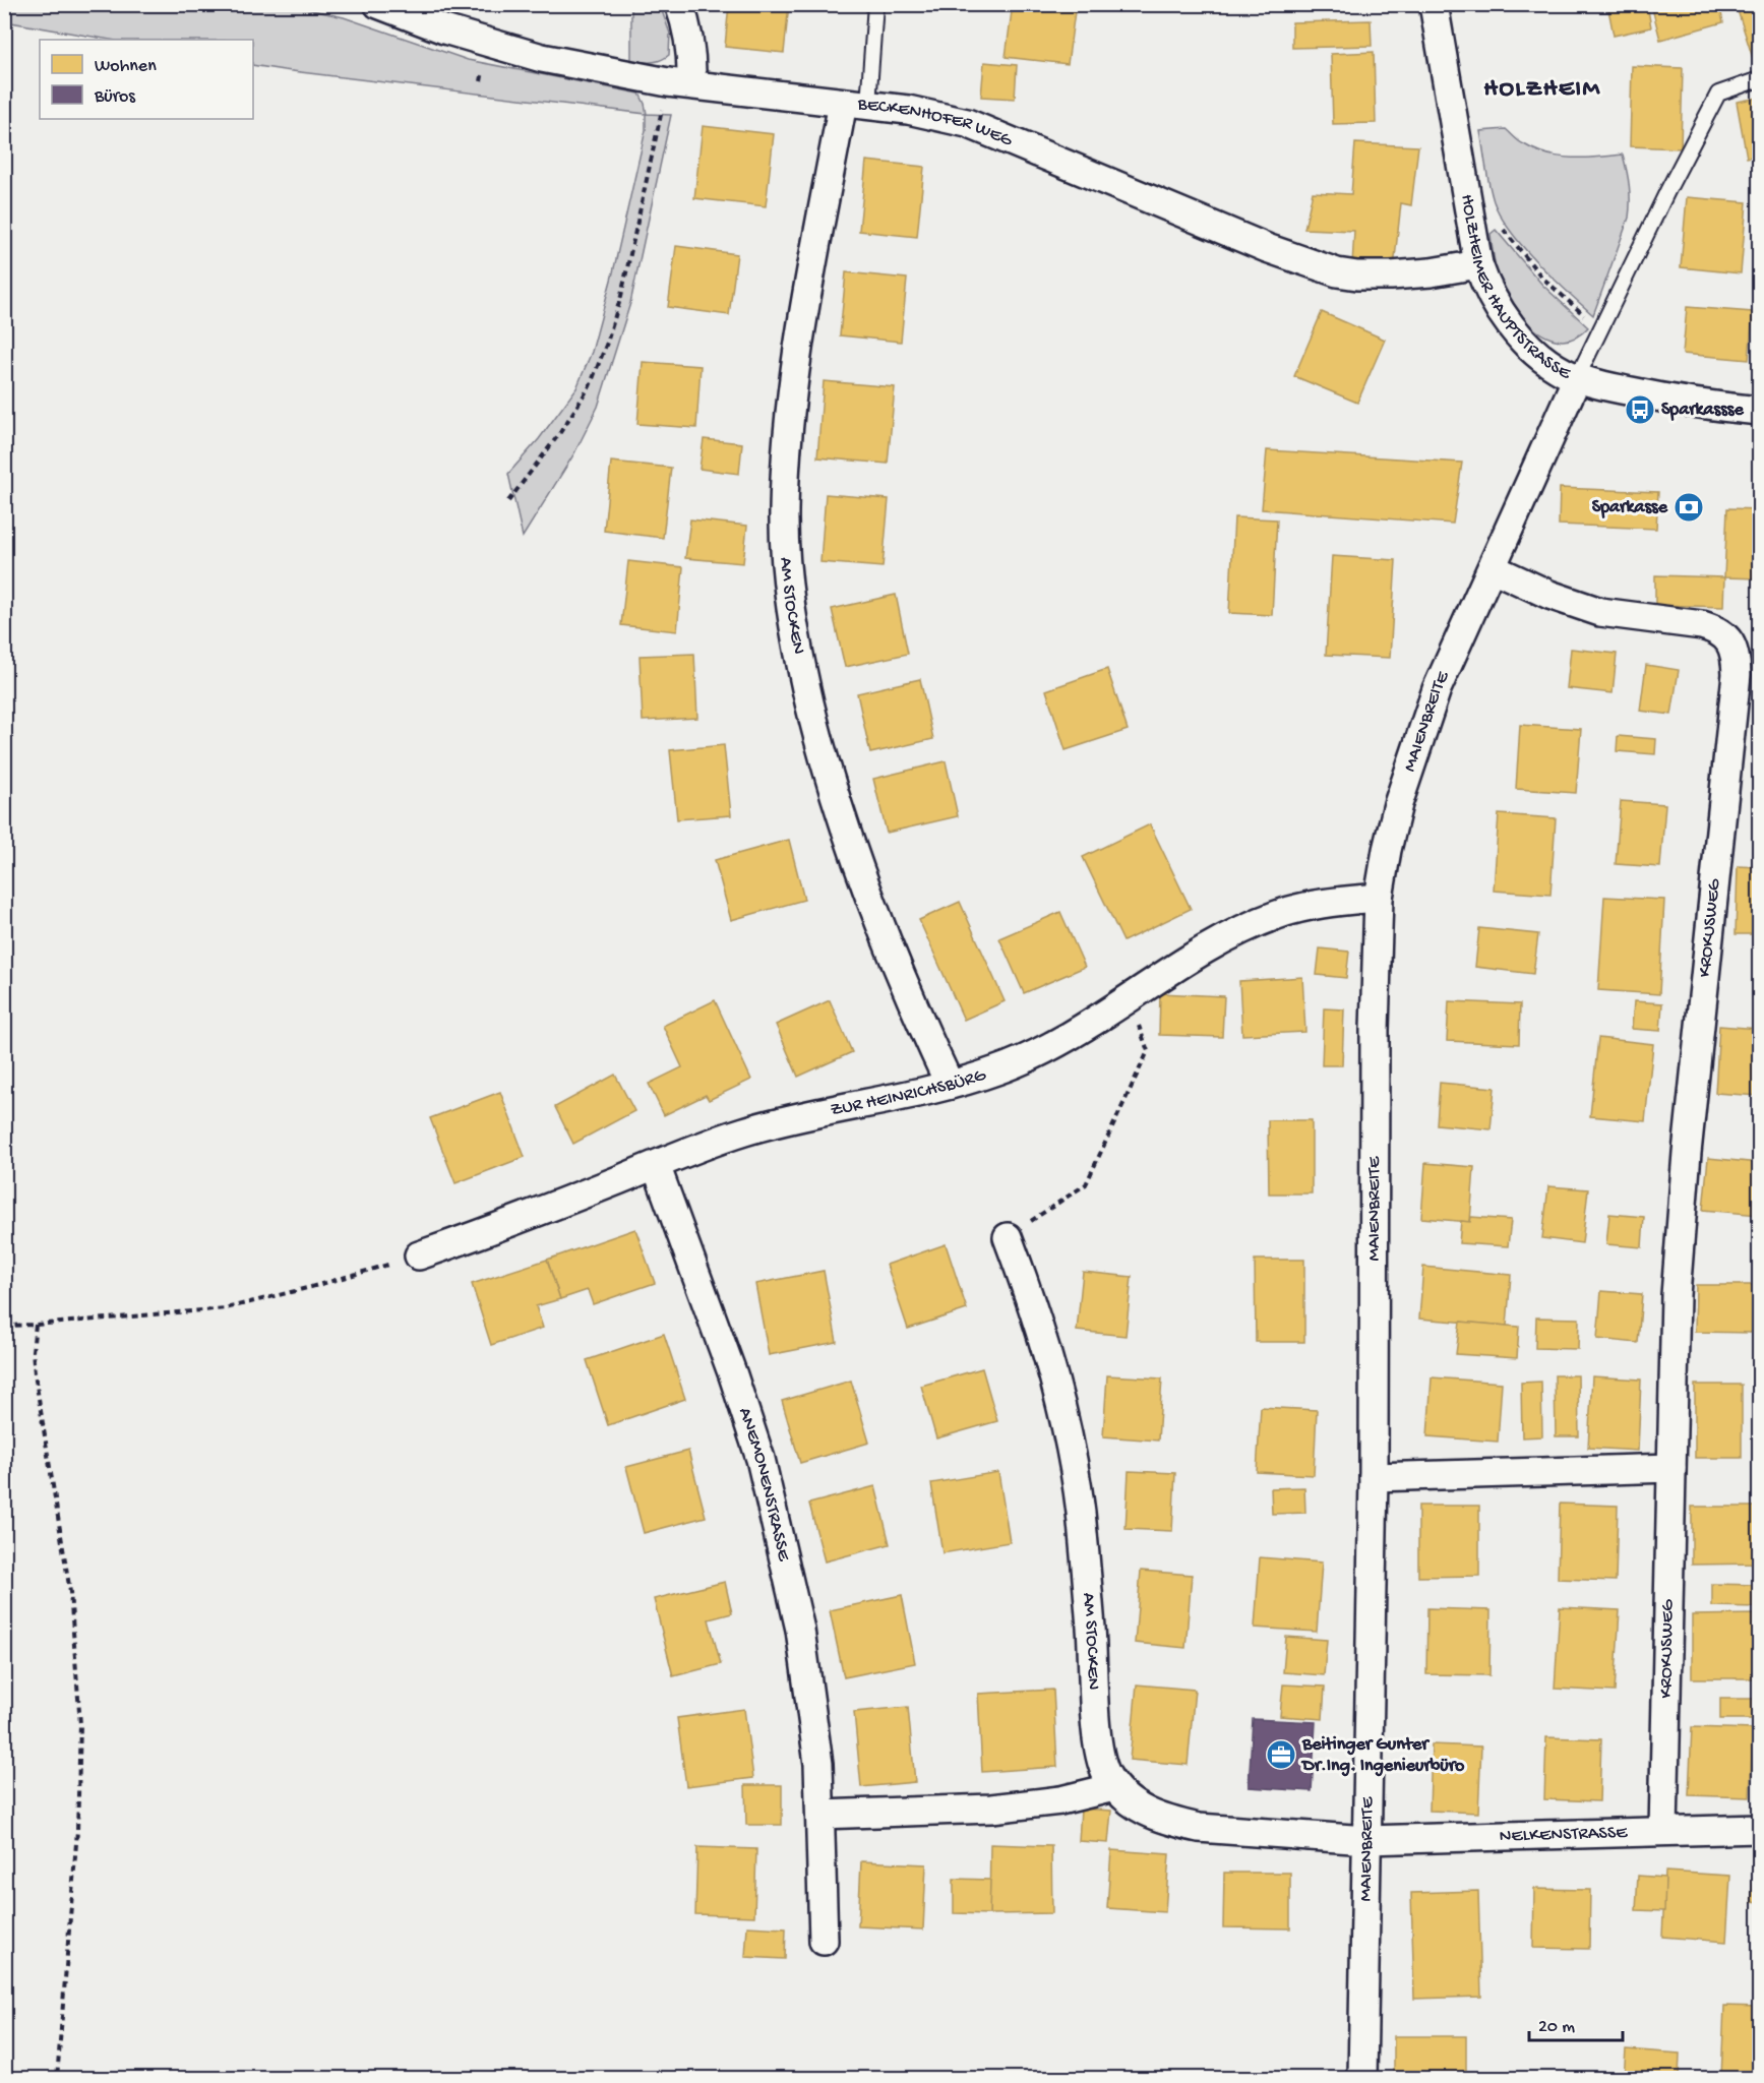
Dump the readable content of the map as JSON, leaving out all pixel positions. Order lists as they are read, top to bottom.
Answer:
{
  "streets": {
    "street": [
      "BECKENHOFER WEG",
      "HOLZHEIMER HAUPTSTRASSE",
      "AM STOCKEN",
      "MAIENBREITE",
      "KROKUSWEG",
      "ZUR HEINRICHSBÜRG",
      "ANEMONENSTRASSE",
      "NELKENSTRASSE"
    ]
  },
  "crossings": [
    ["BECKENHOFER WEG", "HOLZHEIMER HAUPTSTRASSE"],
    ["BECKENHOFER WEG", "AM STOCKEN"],
    ["HOLZHEIMER HAUPTSTRASSE", "MAIENBREITE"],
    ["AM STOCKEN", "MAIENBREITE"],
    ["AM STOCKEN", "ZUR HEINRICHSBÜRG"],
    ["AM STOCKEN", "NELKENSTRASSE"],
    ["MAIENBREITE", "KROKUSWEG"],
    ["MAIENBREITE", "ZUR HEINRICHSBÜRG"],
    ["MAIENBREITE", "NELKENSTRASSE"],
    ["KROKUSWEG", "NELKENSTRASSE"],
    ["ZUR HEINRICHSBÜRG", "ANEMONENSTRASSE"]
  ],
  "districts": ["HOLZHEIM"],
  "places": {
    "bus stop": ["Sparkassse"],
    "bank": ["Sparkasse"],
    "office": ["Beitinger Gunter Dr.Ing. Ingenieurbüro"]
  },
  "legend": ["Wohnen", "Büros"],
  "scale_bar": "20 m"
}
